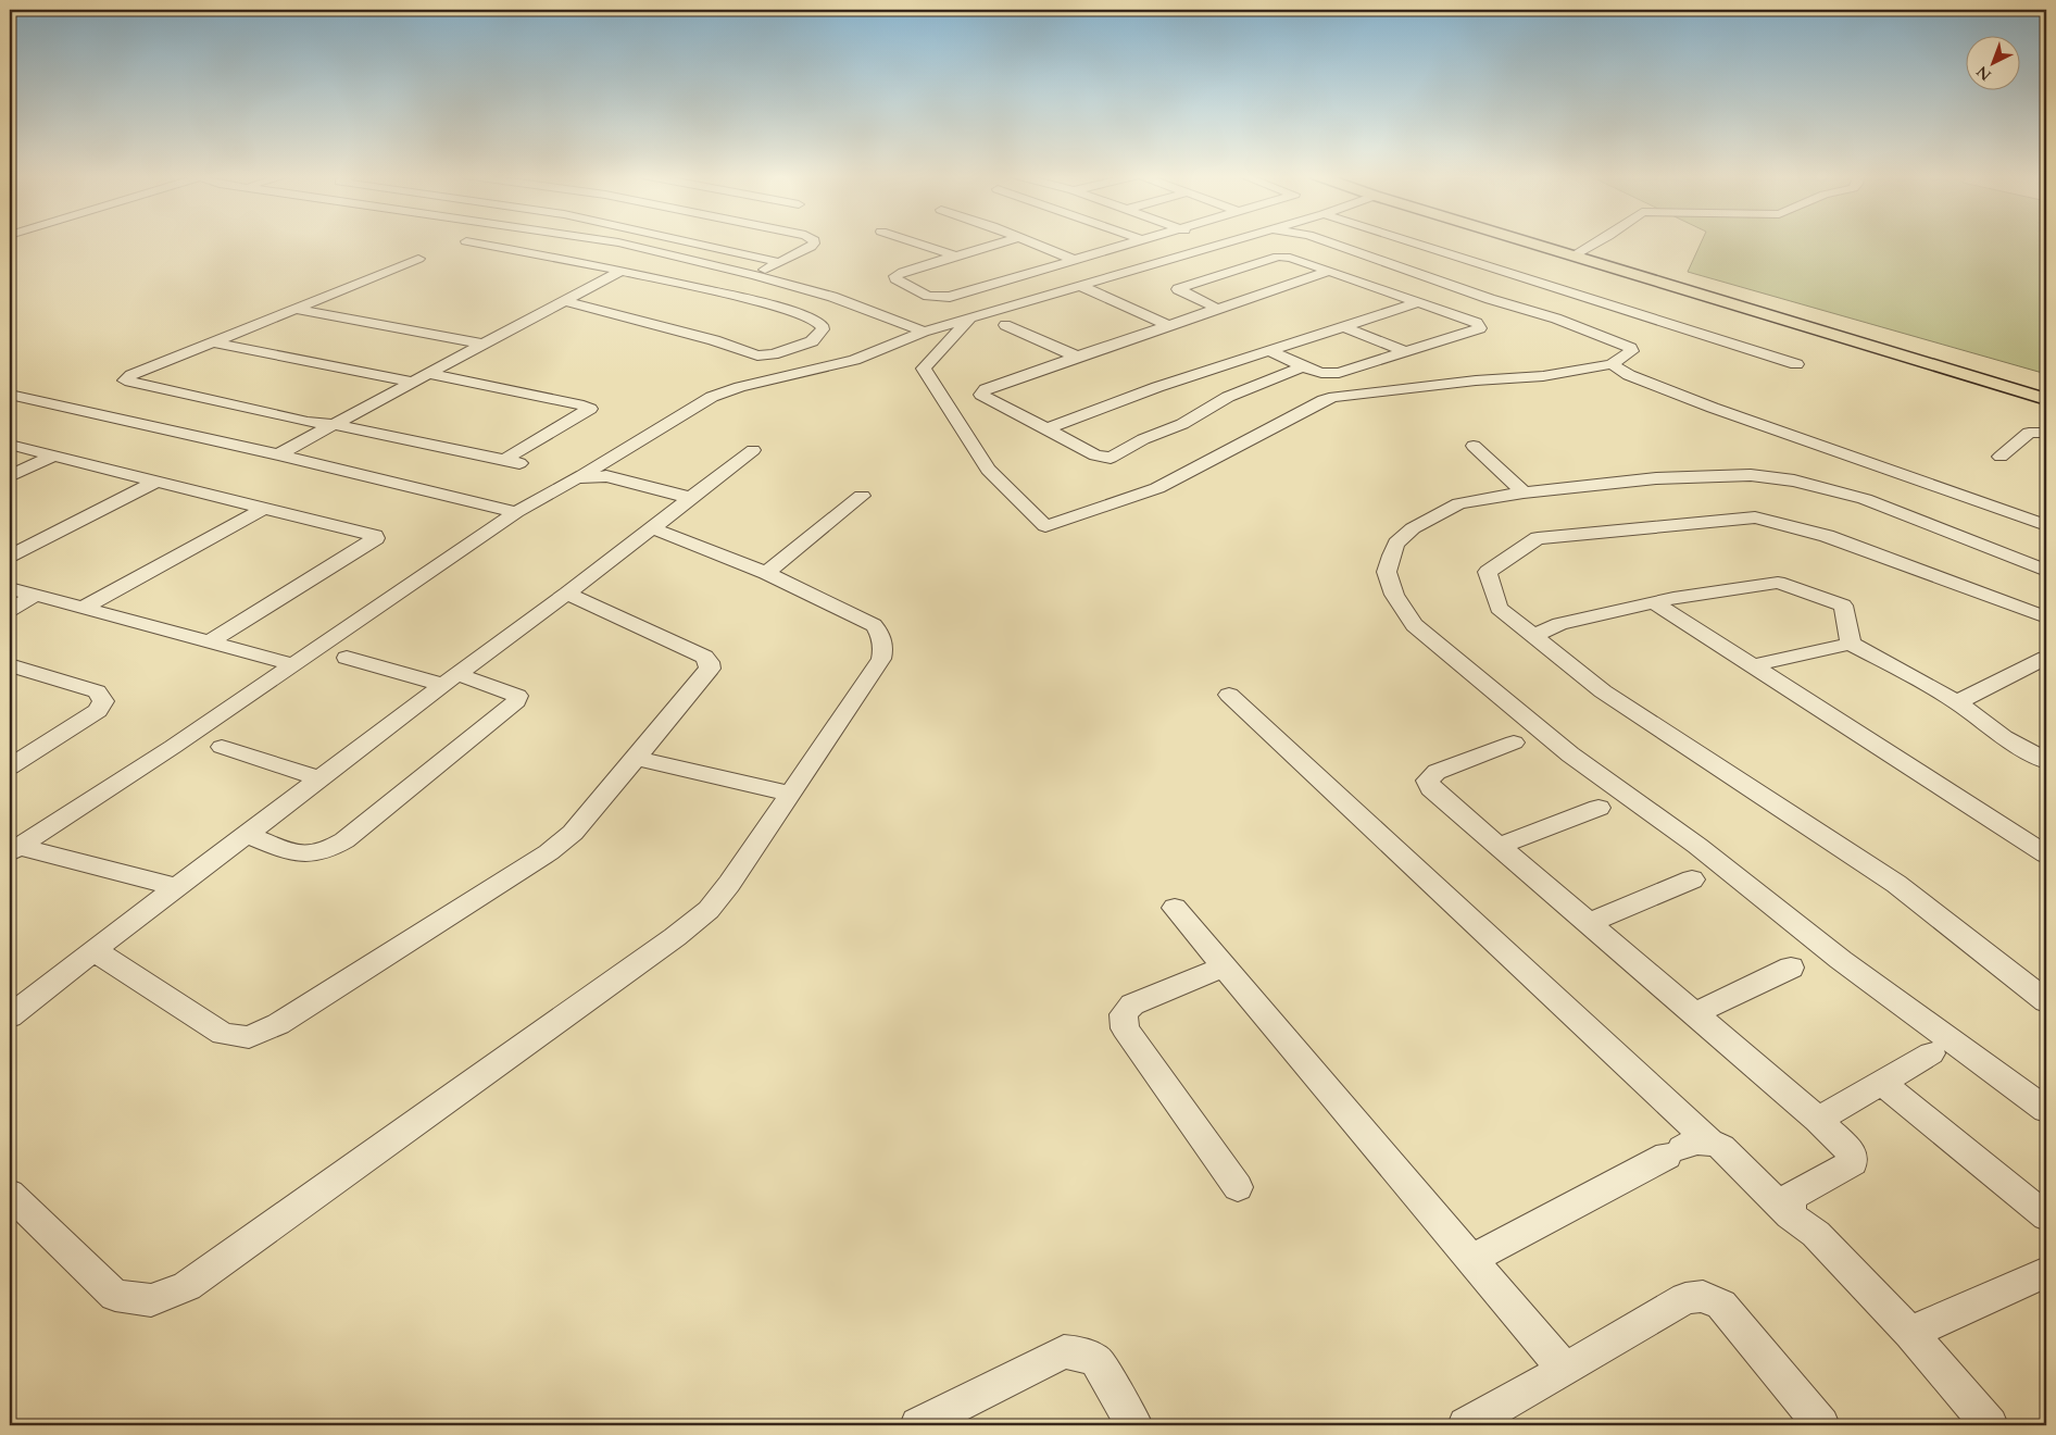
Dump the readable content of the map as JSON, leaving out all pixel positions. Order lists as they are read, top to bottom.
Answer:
{
  "north": "bottom left"
}
